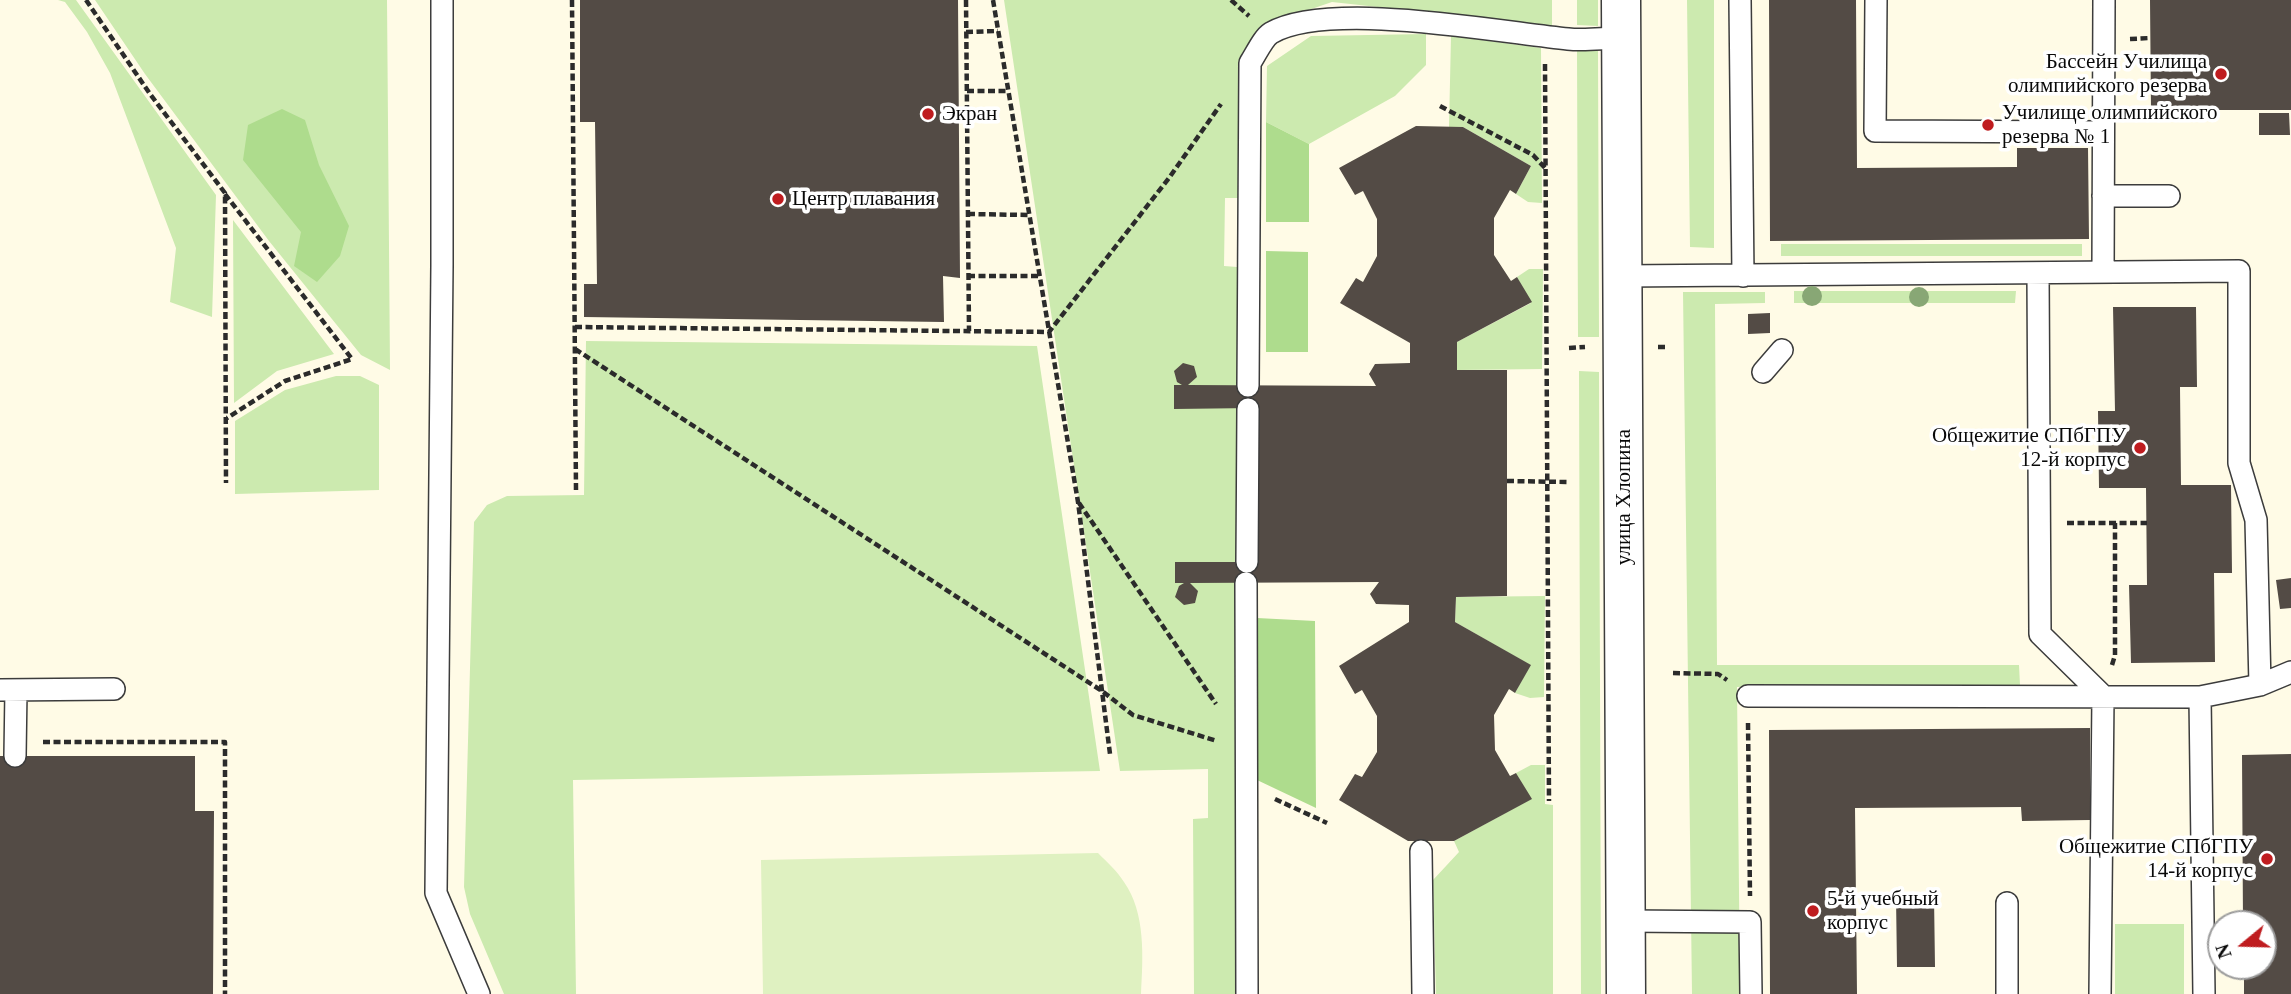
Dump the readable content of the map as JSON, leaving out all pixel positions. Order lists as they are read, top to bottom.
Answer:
{
  "streets": {
    "street": ["улица Хлопина"]
  },
  "places": [
    "Бассейн Училища олимпийского резерва",
    "Экран",
    "Училище олимпийского резерва № 1",
    "Центр плавания",
    "Общежитие СПбГПУ 12-й корпус",
    "Общежитие СПбГПУ 14-й корпус",
    "5-й учебный корпус"
  ],
  "north": "left"
}
